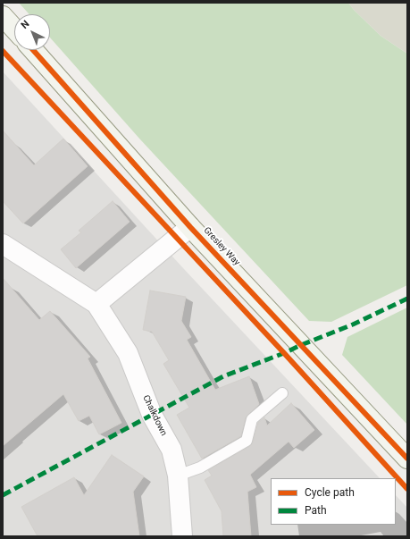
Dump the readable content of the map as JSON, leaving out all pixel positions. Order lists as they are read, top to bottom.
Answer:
{
  "streets": {
    "street": ["Gresley Way", "Chalkdown"]
  },
  "legend": ["Cycle path", "Path"],
  "north": "top left"
}
